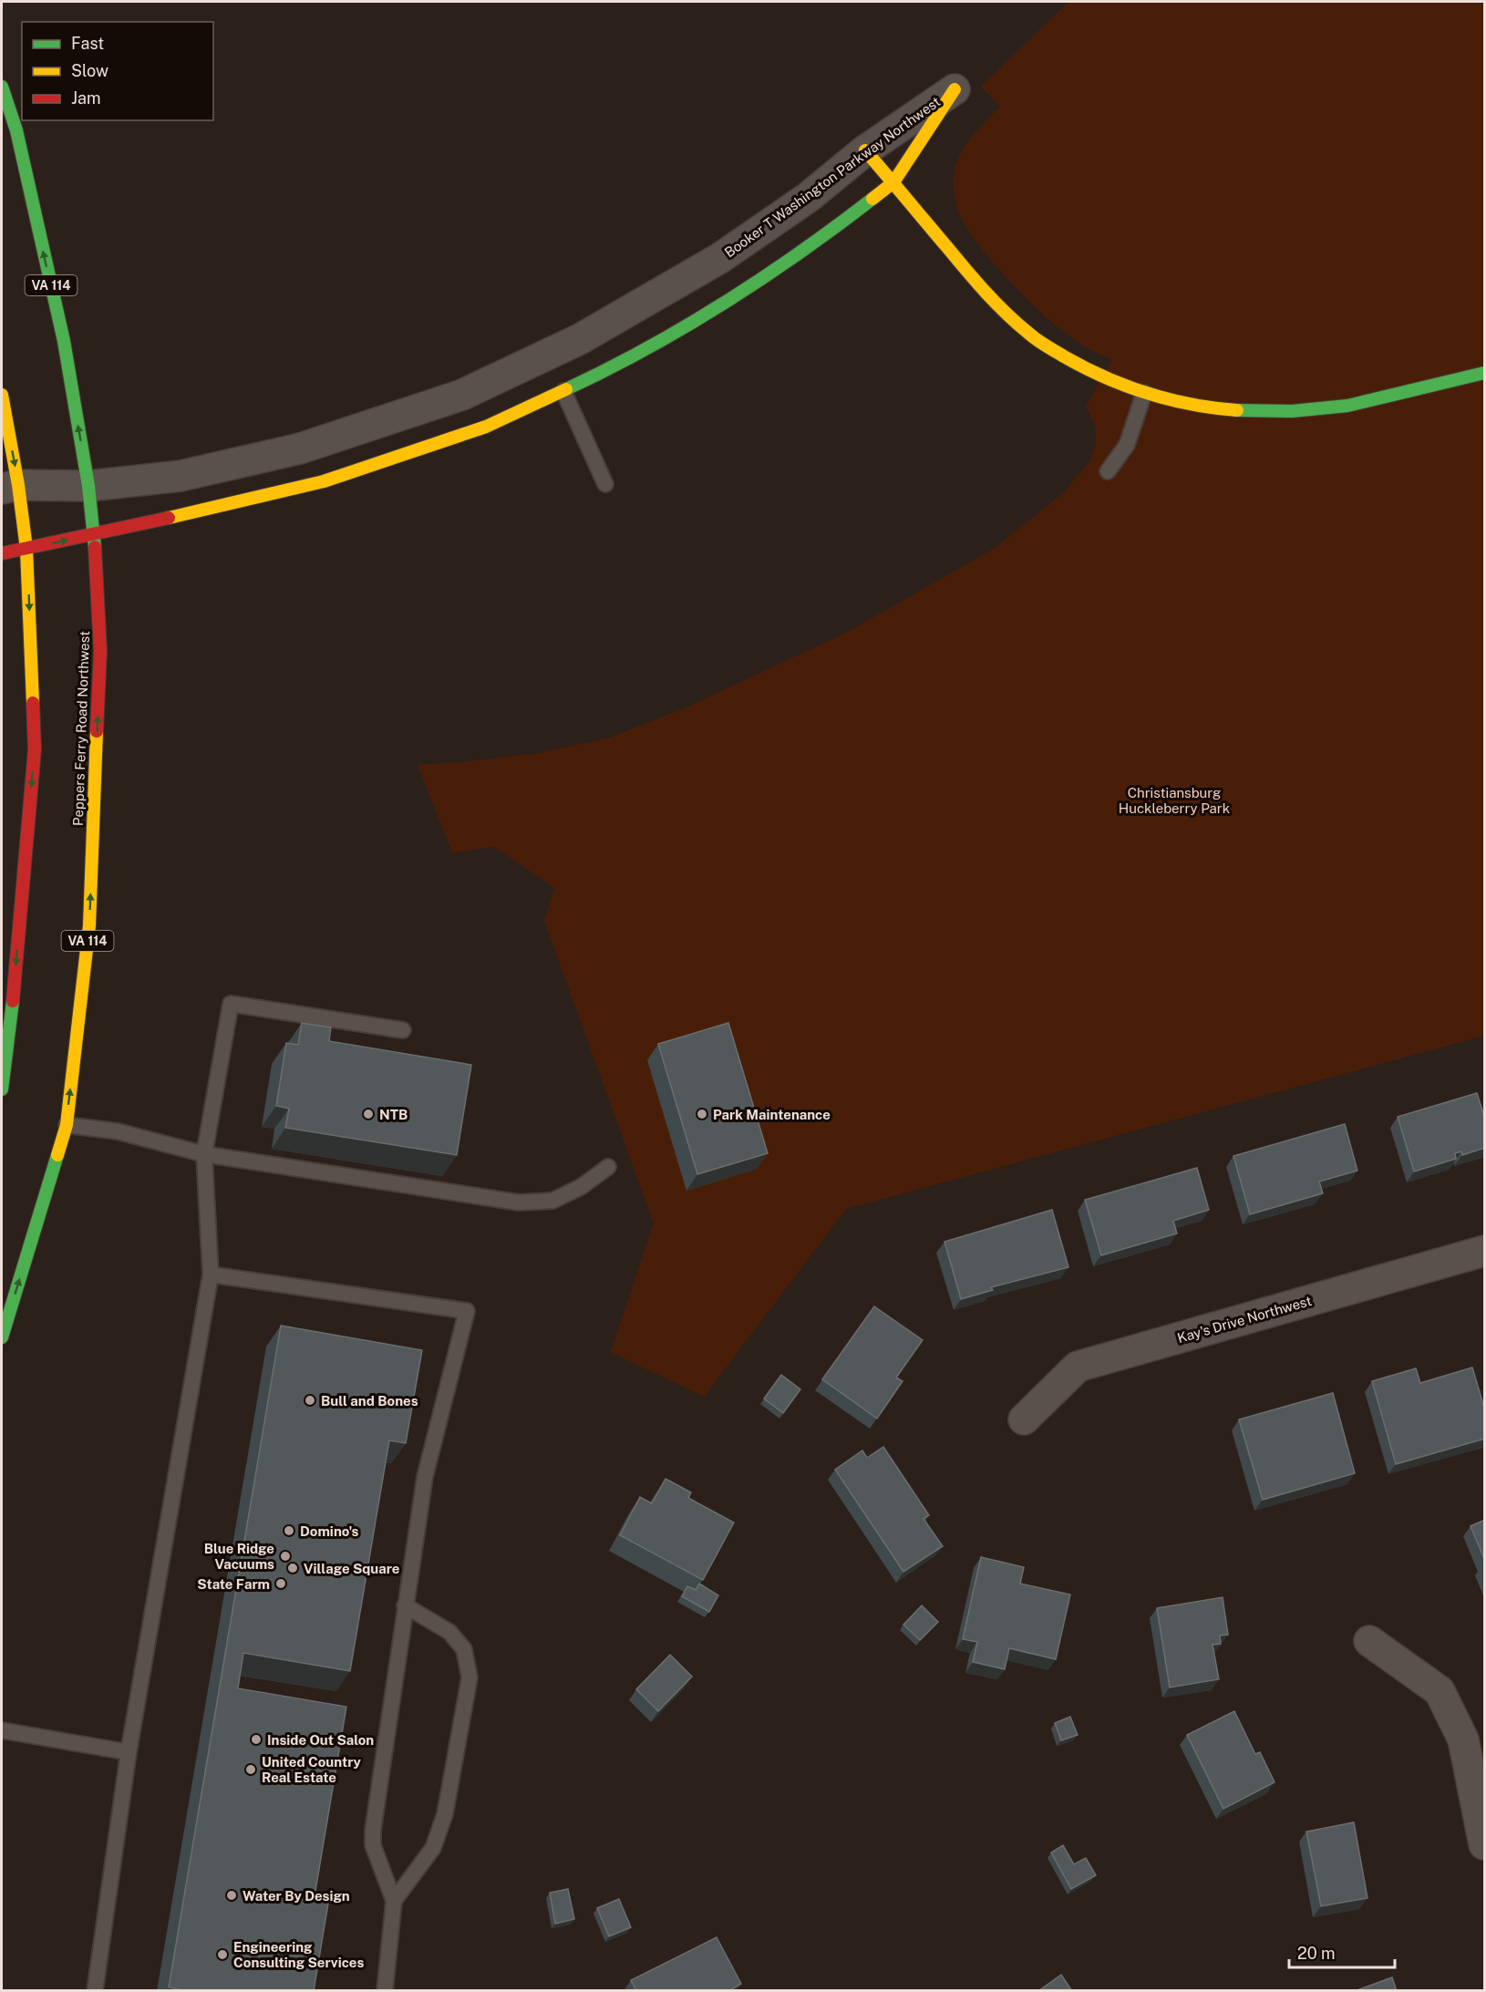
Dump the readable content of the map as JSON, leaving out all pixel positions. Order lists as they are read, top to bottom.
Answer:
{
  "streets": {
    "main road": ["Booker T Washington Parkway Northwest", "VA 114", "Peppers Ferry Road Northwest"],
    "street": ["Kay's Drive Northwest"]
  },
  "crossings": [
    ["Booker T Washington Parkway Northwest", "Peppers Ferry Road Northwest"]
  ],
  "parks": ["Christiansburg Huckleberry Park"],
  "places": [
    "NTB",
    "Park Maintenance",
    "Bull and Bones",
    "Domino's",
    "Blue Ridge Vacuums",
    "Village Square",
    "State Farm",
    "Inside Out Salon",
    "United Country Real Estate",
    "Water By Design",
    "Engineering Consulting Services"
  ],
  "legend": ["Fast", "Slow", "Jam"],
  "scale_bar": "20 m"
}
